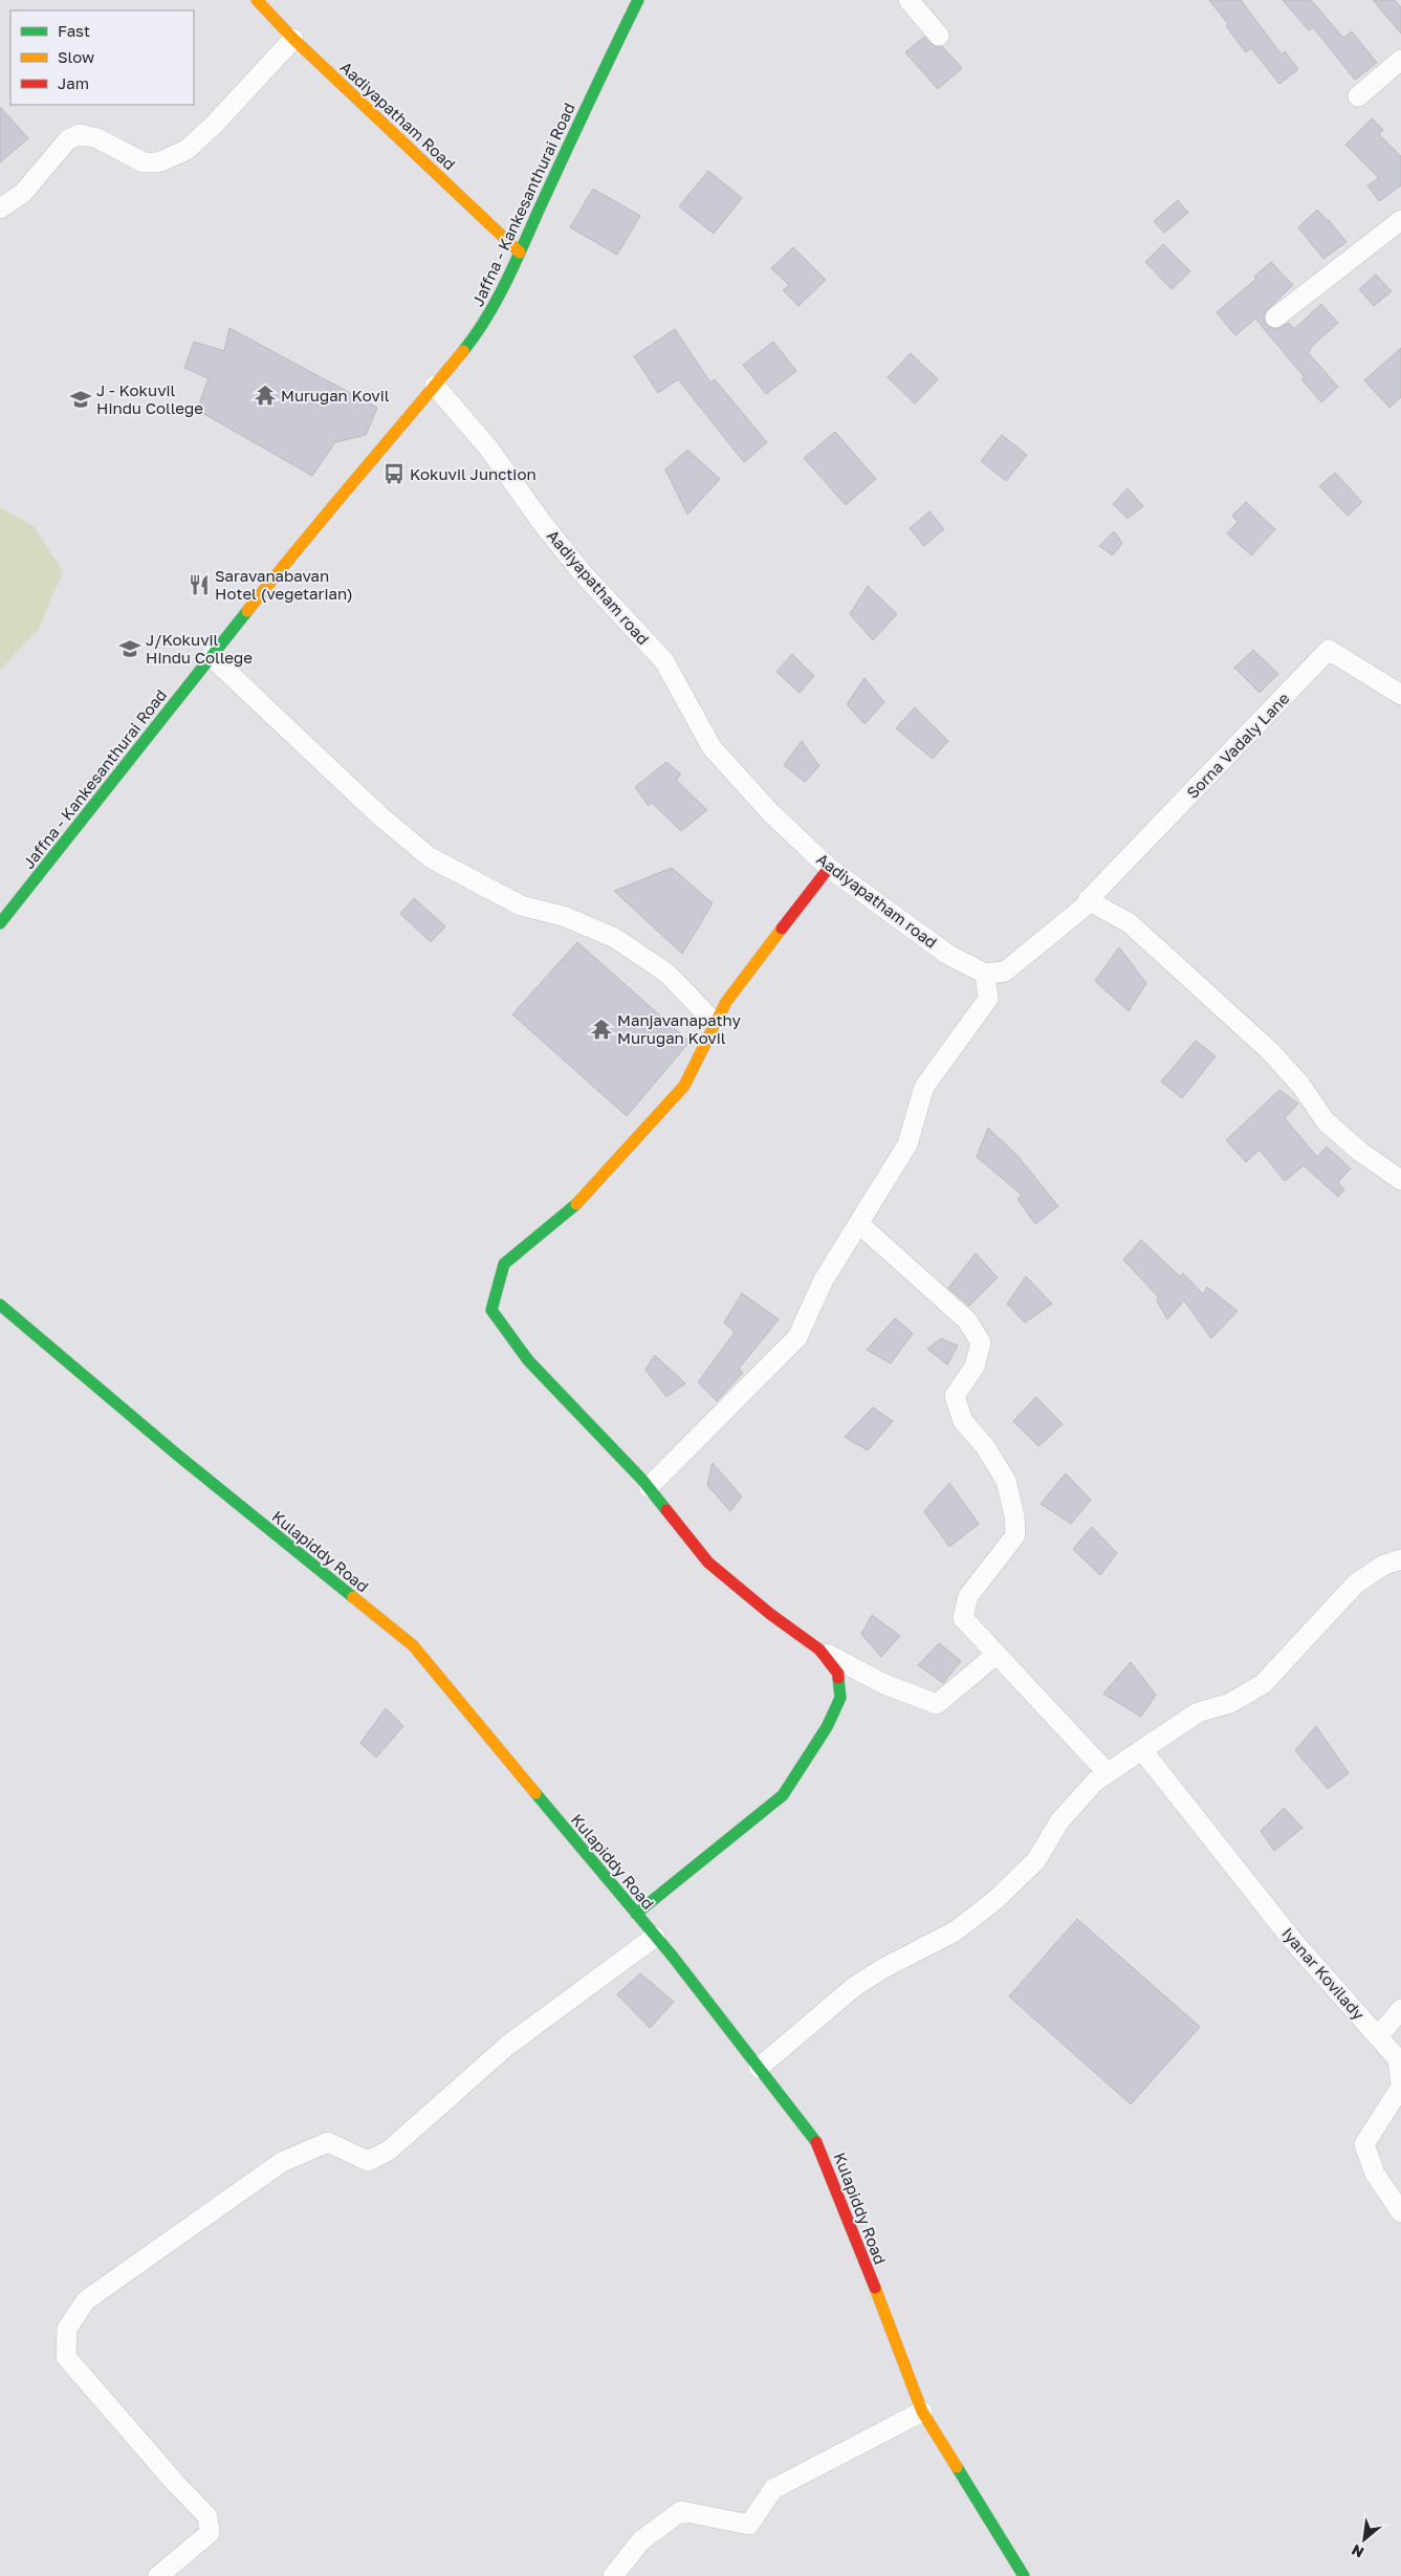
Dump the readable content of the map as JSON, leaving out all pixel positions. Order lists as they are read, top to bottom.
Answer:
{
  "streets": {
    "main road": ["Aadiyapatham Road", "Jaffna - Kankesanthurai Road", "Kulapiddy Road"],
    "street": ["Aadiyapatham road", "Sorna Vadaly Lane", "Iyanar Kovilady"]
  },
  "crossings": [
    ["Aadiyapatham Road", "Jaffna - Kankesanthurai Road"],
    ["Jaffna - Kankesanthurai Road", "Aadiyapatham road"]
  ],
  "places": {
    "temple": ["Murugan Kovil", "Manjavanapathy Murugan Kovil"],
    "school or university": ["J - Kokuvil Hindu College", "J/Kokuvil Hindu College"],
    "bus stop": ["Kokuvil Junction"],
    "restaurant": ["Saravanabavan Hotel (vegetarian)"]
  },
  "legend": ["Fast", "Slow", "Jam"],
  "north": "bottom left"
}
